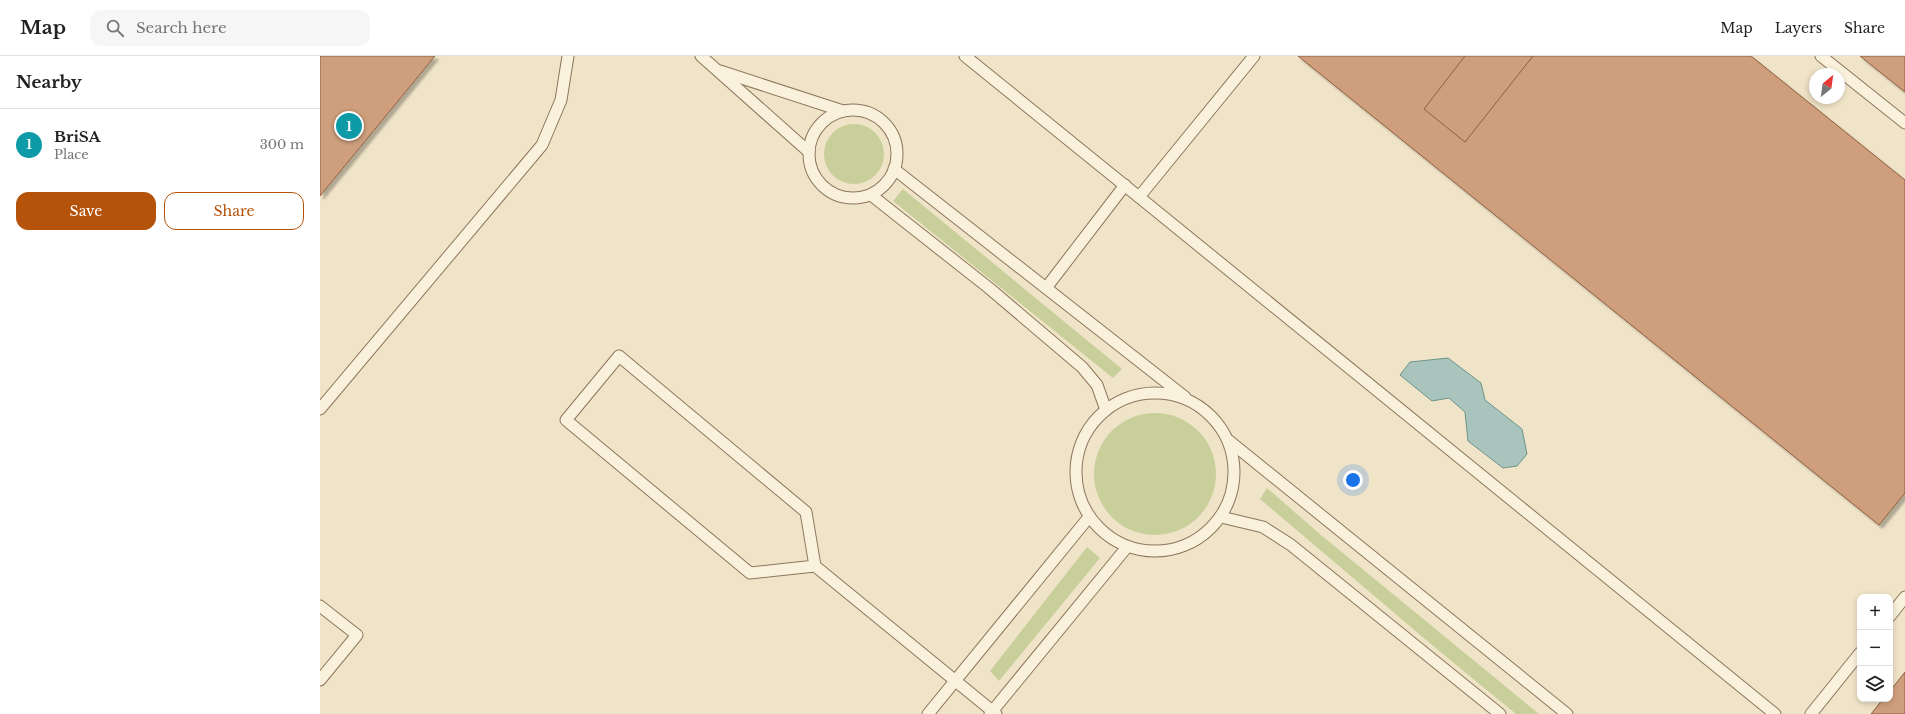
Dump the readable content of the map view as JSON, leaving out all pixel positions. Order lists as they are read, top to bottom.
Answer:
{
  "north": "top right",
  "page": {
    "header": "Map",
    "search": "Search here",
    "nav": ["Map", "Layers", "Share"],
    "heading": "Nearby",
    "list": [
      {
        "mark": "1",
        "name": "BriSA",
        "note": "Place",
        "value": "300 m"
      }
    ],
    "pins": "1",
    "buttons": ["Save", "Share"],
    "map_buttons": ["+", "−"]
  }
}
